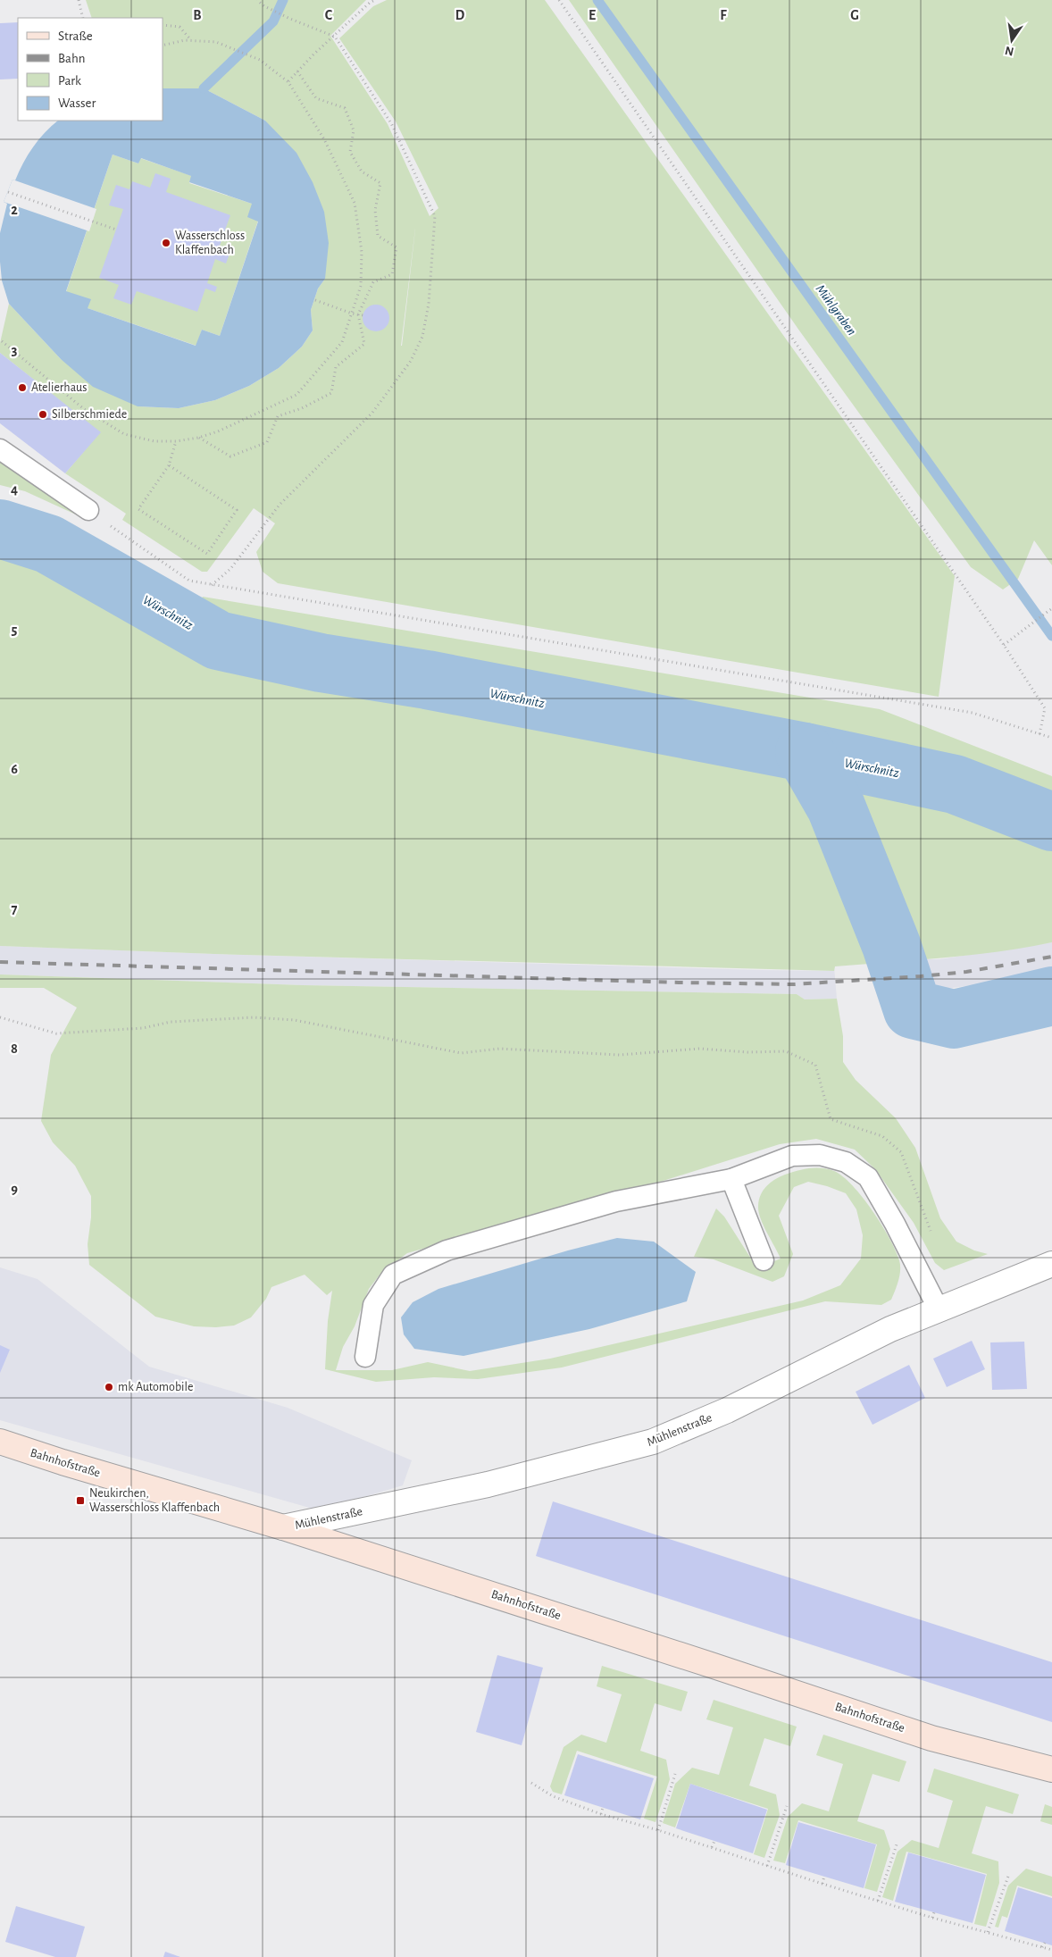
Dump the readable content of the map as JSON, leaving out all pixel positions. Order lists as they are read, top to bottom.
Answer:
{
  "streets": {
    "main road": ["Bahnhofstraße"],
    "street": ["Mühlenstraße"]
  },
  "crossings": [
    ["Mühlenstraße", "Bahnhofstraße"]
  ],
  "water": ["Mühlgraben", "Würschnitz"],
  "places": {
    "other": [
      "Wasserschloss Klaffenbach",
      "Atelierhaus",
      "Silberschmiede",
      "mk Automobile"
    ],
    "transit": ["Neukirchen, Wasserschloss Klaffenbach"]
  },
  "legend": [
    "Straße",
    "Bahn",
    "Park",
    "Wasser"
  ],
  "north": "bottom",
  "grid": {
    "columns": [
      "B",
      "C",
      "D",
      "E",
      "F",
      "G"
    ],
    "rows": [
      "2",
      "3",
      "4",
      "5",
      "6",
      "7",
      "8",
      "9"
    ]
  }
}
